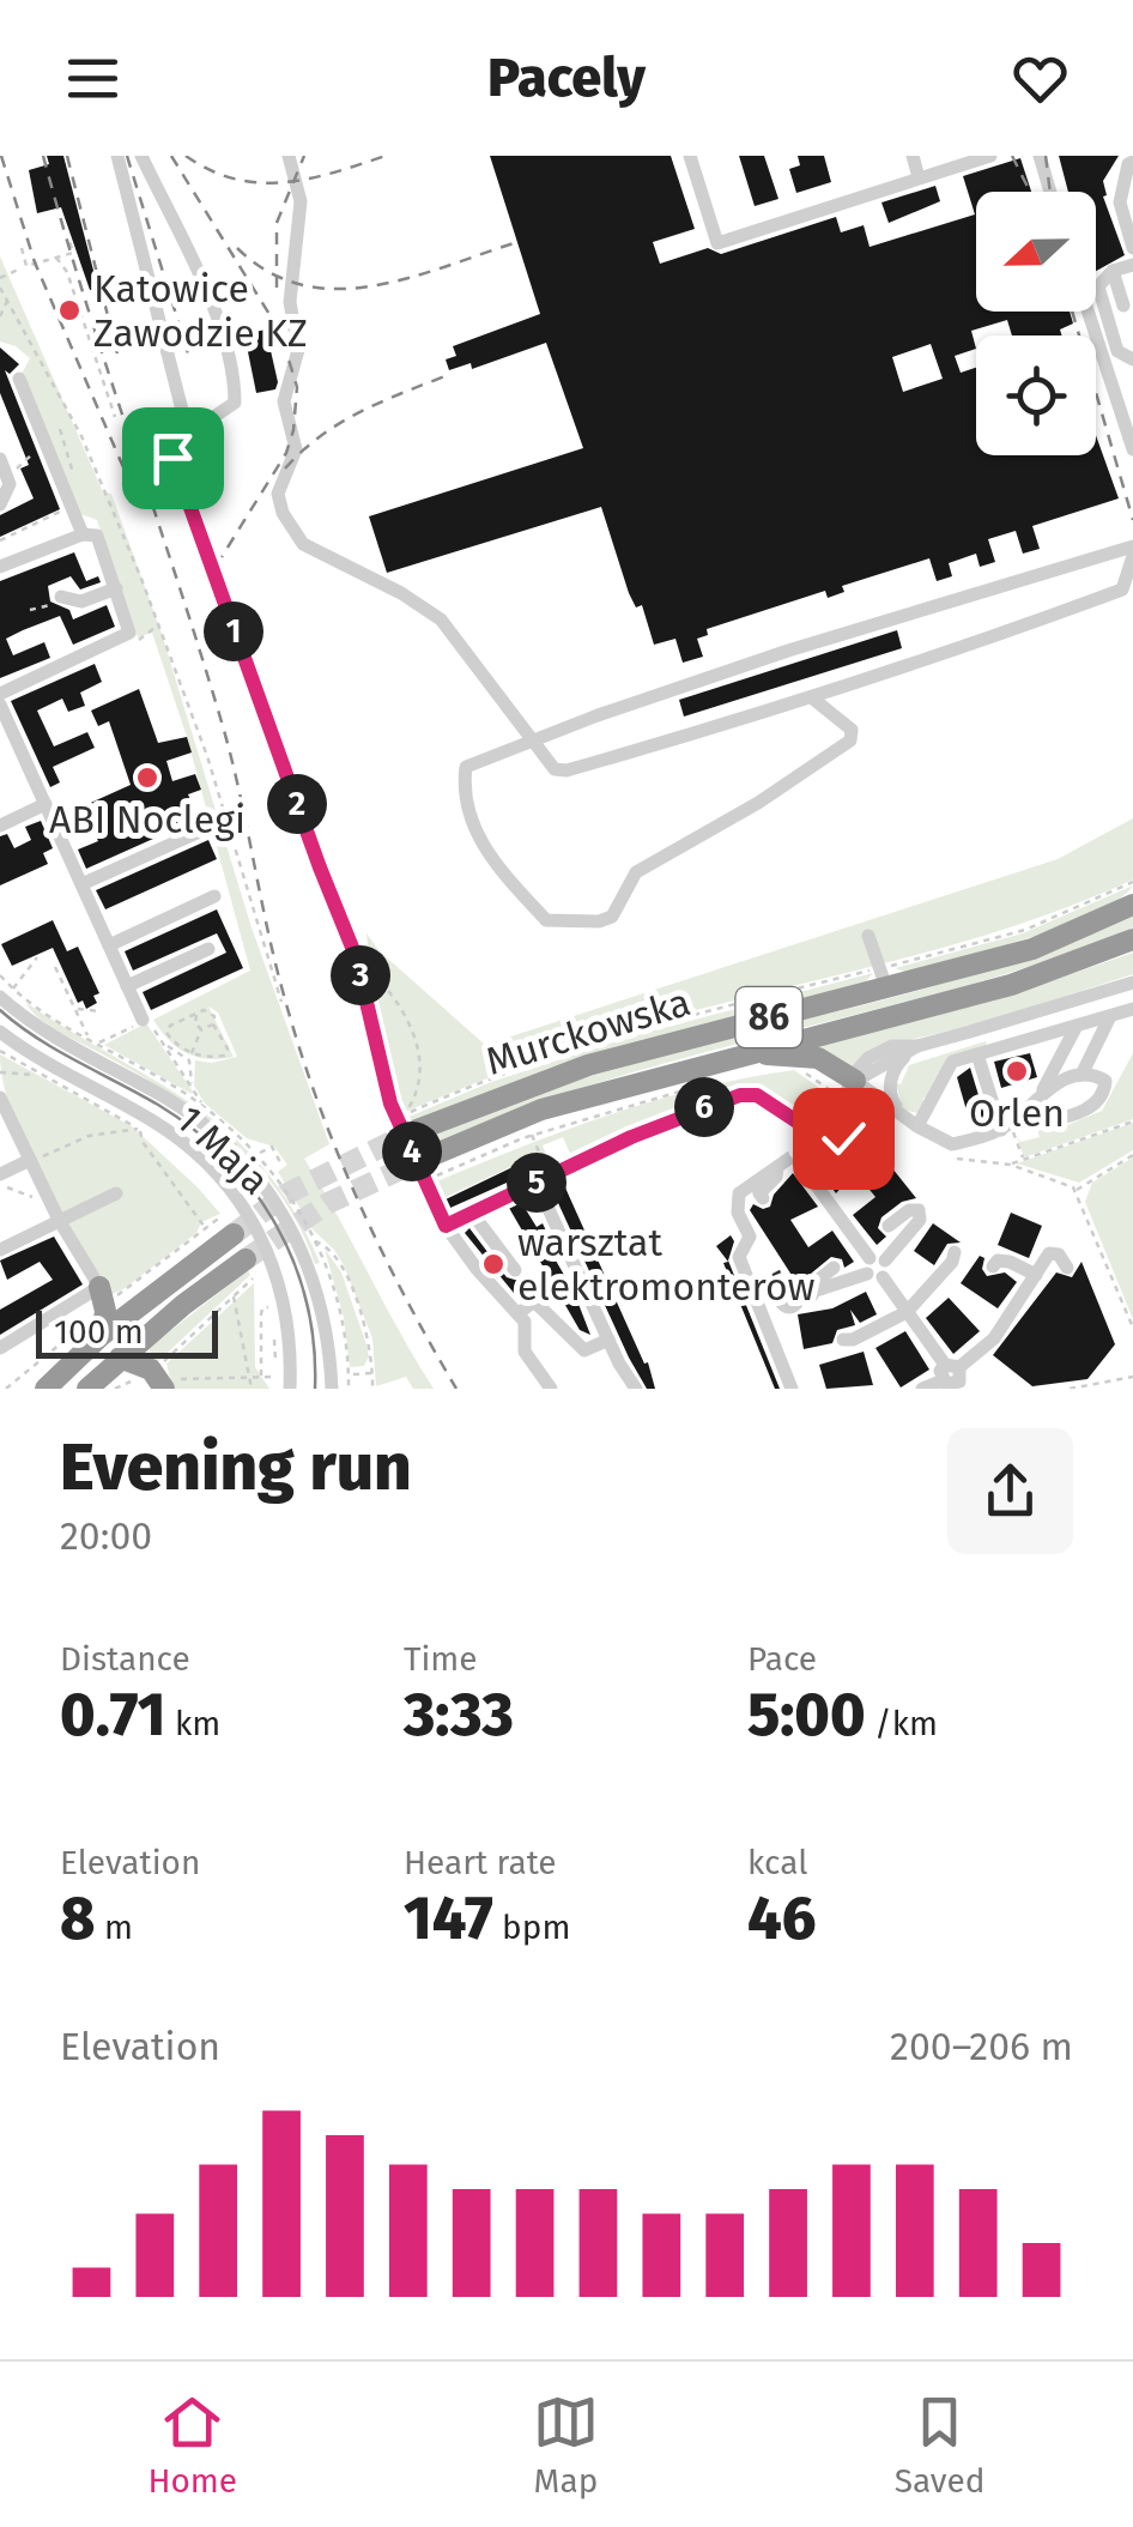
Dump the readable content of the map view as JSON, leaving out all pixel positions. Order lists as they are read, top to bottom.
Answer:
{
  "streets": {
    "highway": ["86", "Murckowska"],
    "street": ["1 Maja"]
  },
  "places": [
    "Katowice Zawodzie KZ",
    "ABI Noclegi",
    "Orlen",
    "warsztat elektromonterów"
  ],
  "scale_bar": "100 m",
  "north": "left",
  "page": {
    "header": "Pacely",
    "pins": [
      "1",
      "2",
      "3",
      "6",
      "4",
      "5"
    ],
    "scale": "100 m",
    "heading": ["Evening run", "20:00"],
    "stats": [
      ["Distance", "0.71 km"],
      ["Time", "3:33"],
      ["Pace", "5:00 /km"],
      ["Elevation", "8 m"],
      ["Heart rate", "147 bpm"],
      ["kcal", "46"]
    ],
    "chart": ["Elevation", "200–206 m"],
    "tabs": ["Home", "Map", "Saved"]
  }
}
